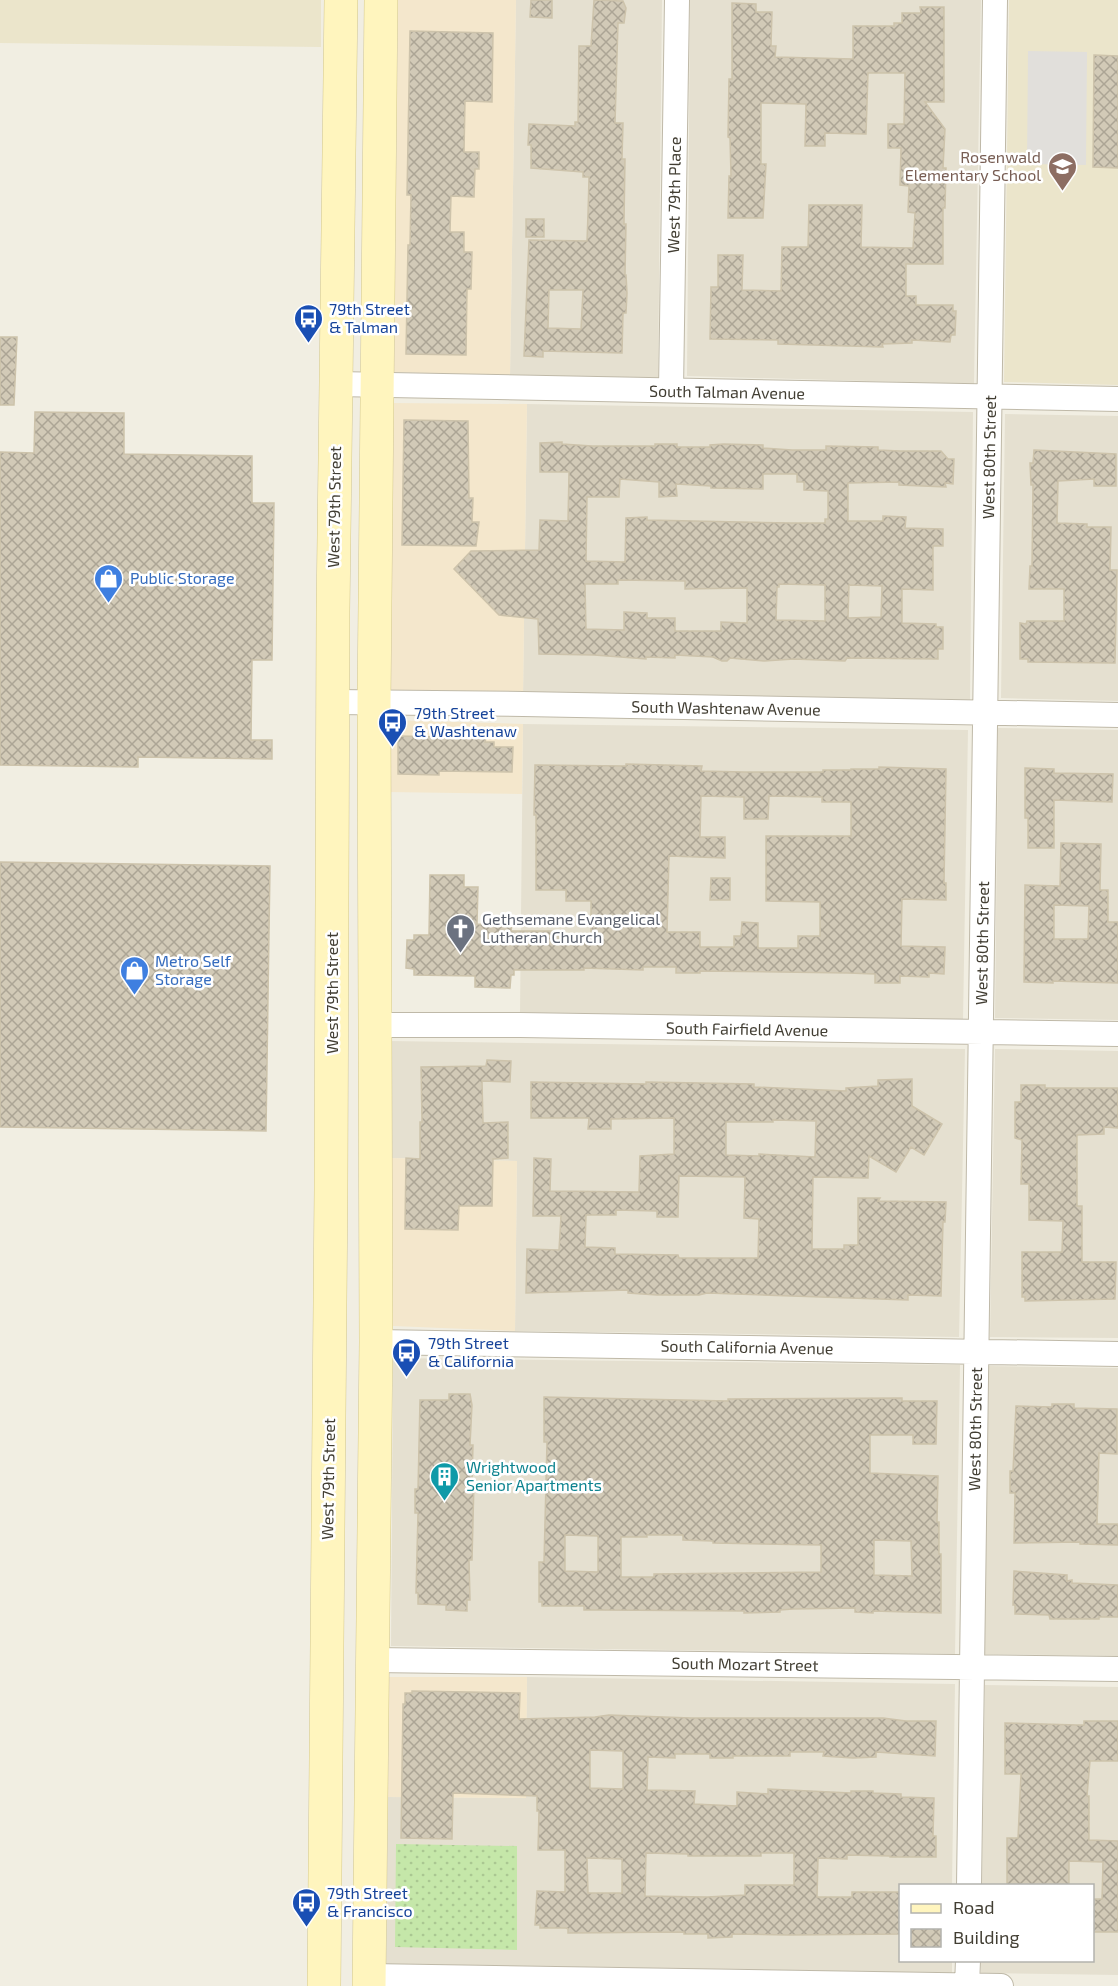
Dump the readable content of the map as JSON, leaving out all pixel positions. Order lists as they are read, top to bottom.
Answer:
{
  "streets": {
    "main road": ["West 79th Street"],
    "street": [
      "West 79th Place",
      "South Talman Avenue",
      "West 80th Street",
      "South Washtenaw Avenue",
      "South Fairfield Avenue",
      "South California Avenue",
      "South Mozart Street"
    ]
  },
  "crossings": [
    ["West 79th Place", "South Talman Avenue"],
    ["South Talman Avenue", "West 80th Street"],
    ["South Talman Avenue", "West 79th Street"],
    ["West 80th Street", "South Washtenaw Avenue"],
    ["West 80th Street", "South Fairfield Avenue"],
    ["West 80th Street", "South California Avenue"],
    ["West 80th Street", "South Mozart Street"],
    ["West 79th Street", "South Washtenaw Avenue"]
  ],
  "places": {
    "school or university": ["Rosenwald Elementary School"],
    "bus stop": [
      "79th Street & Talman",
      "79th Street & Washtenaw",
      "79th Street & California",
      "79th Street & Francisco"
    ],
    "shop": ["Public Storage", "Metro Self Storage"],
    "church": ["Gethsemane Evangelical Lutheran Church"],
    "building": ["Wrightwood Senior Apartments"]
  },
  "legend": ["Road", "Building"]
}
